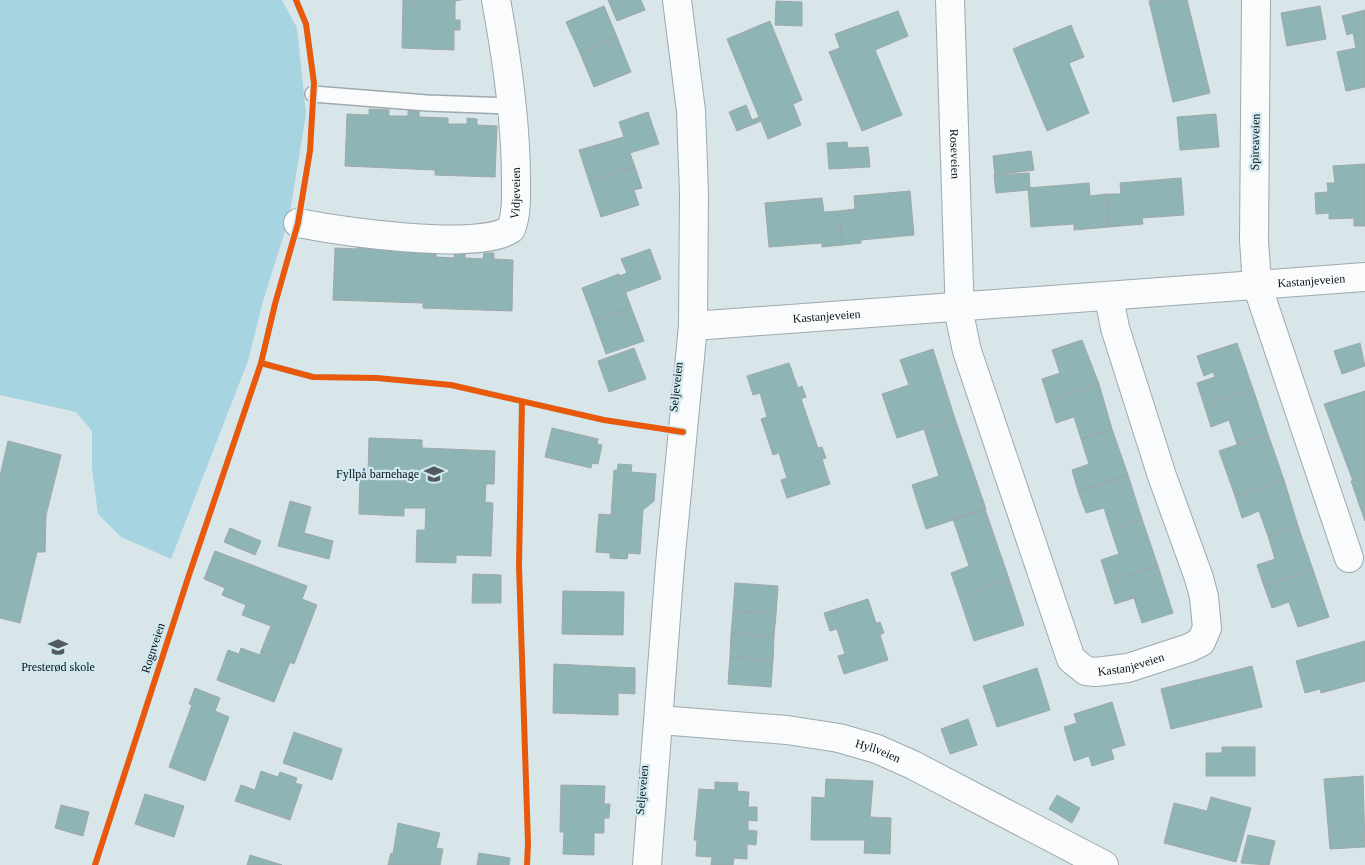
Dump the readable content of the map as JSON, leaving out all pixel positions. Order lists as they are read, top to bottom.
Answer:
{
  "streets": {
    "street": [
      "Spireaveien",
      "Roseveien",
      "Vidjeveien",
      "Kastanjeveien",
      "Seljeveien",
      "Hyllveien"
    ],
    "cycle path": ["Rognveien"]
  },
  "crossings": [
    ["Spireaveien", "Kastanjeveien"],
    ["Roseveien", "Kastanjeveien"],
    ["Kastanjeveien", "Seljeveien"],
    ["Seljeveien", "Hyllveien"]
  ],
  "places": {
    "school or university": ["Fyllpå barnehage", "Presterød skole"]
  }
}
